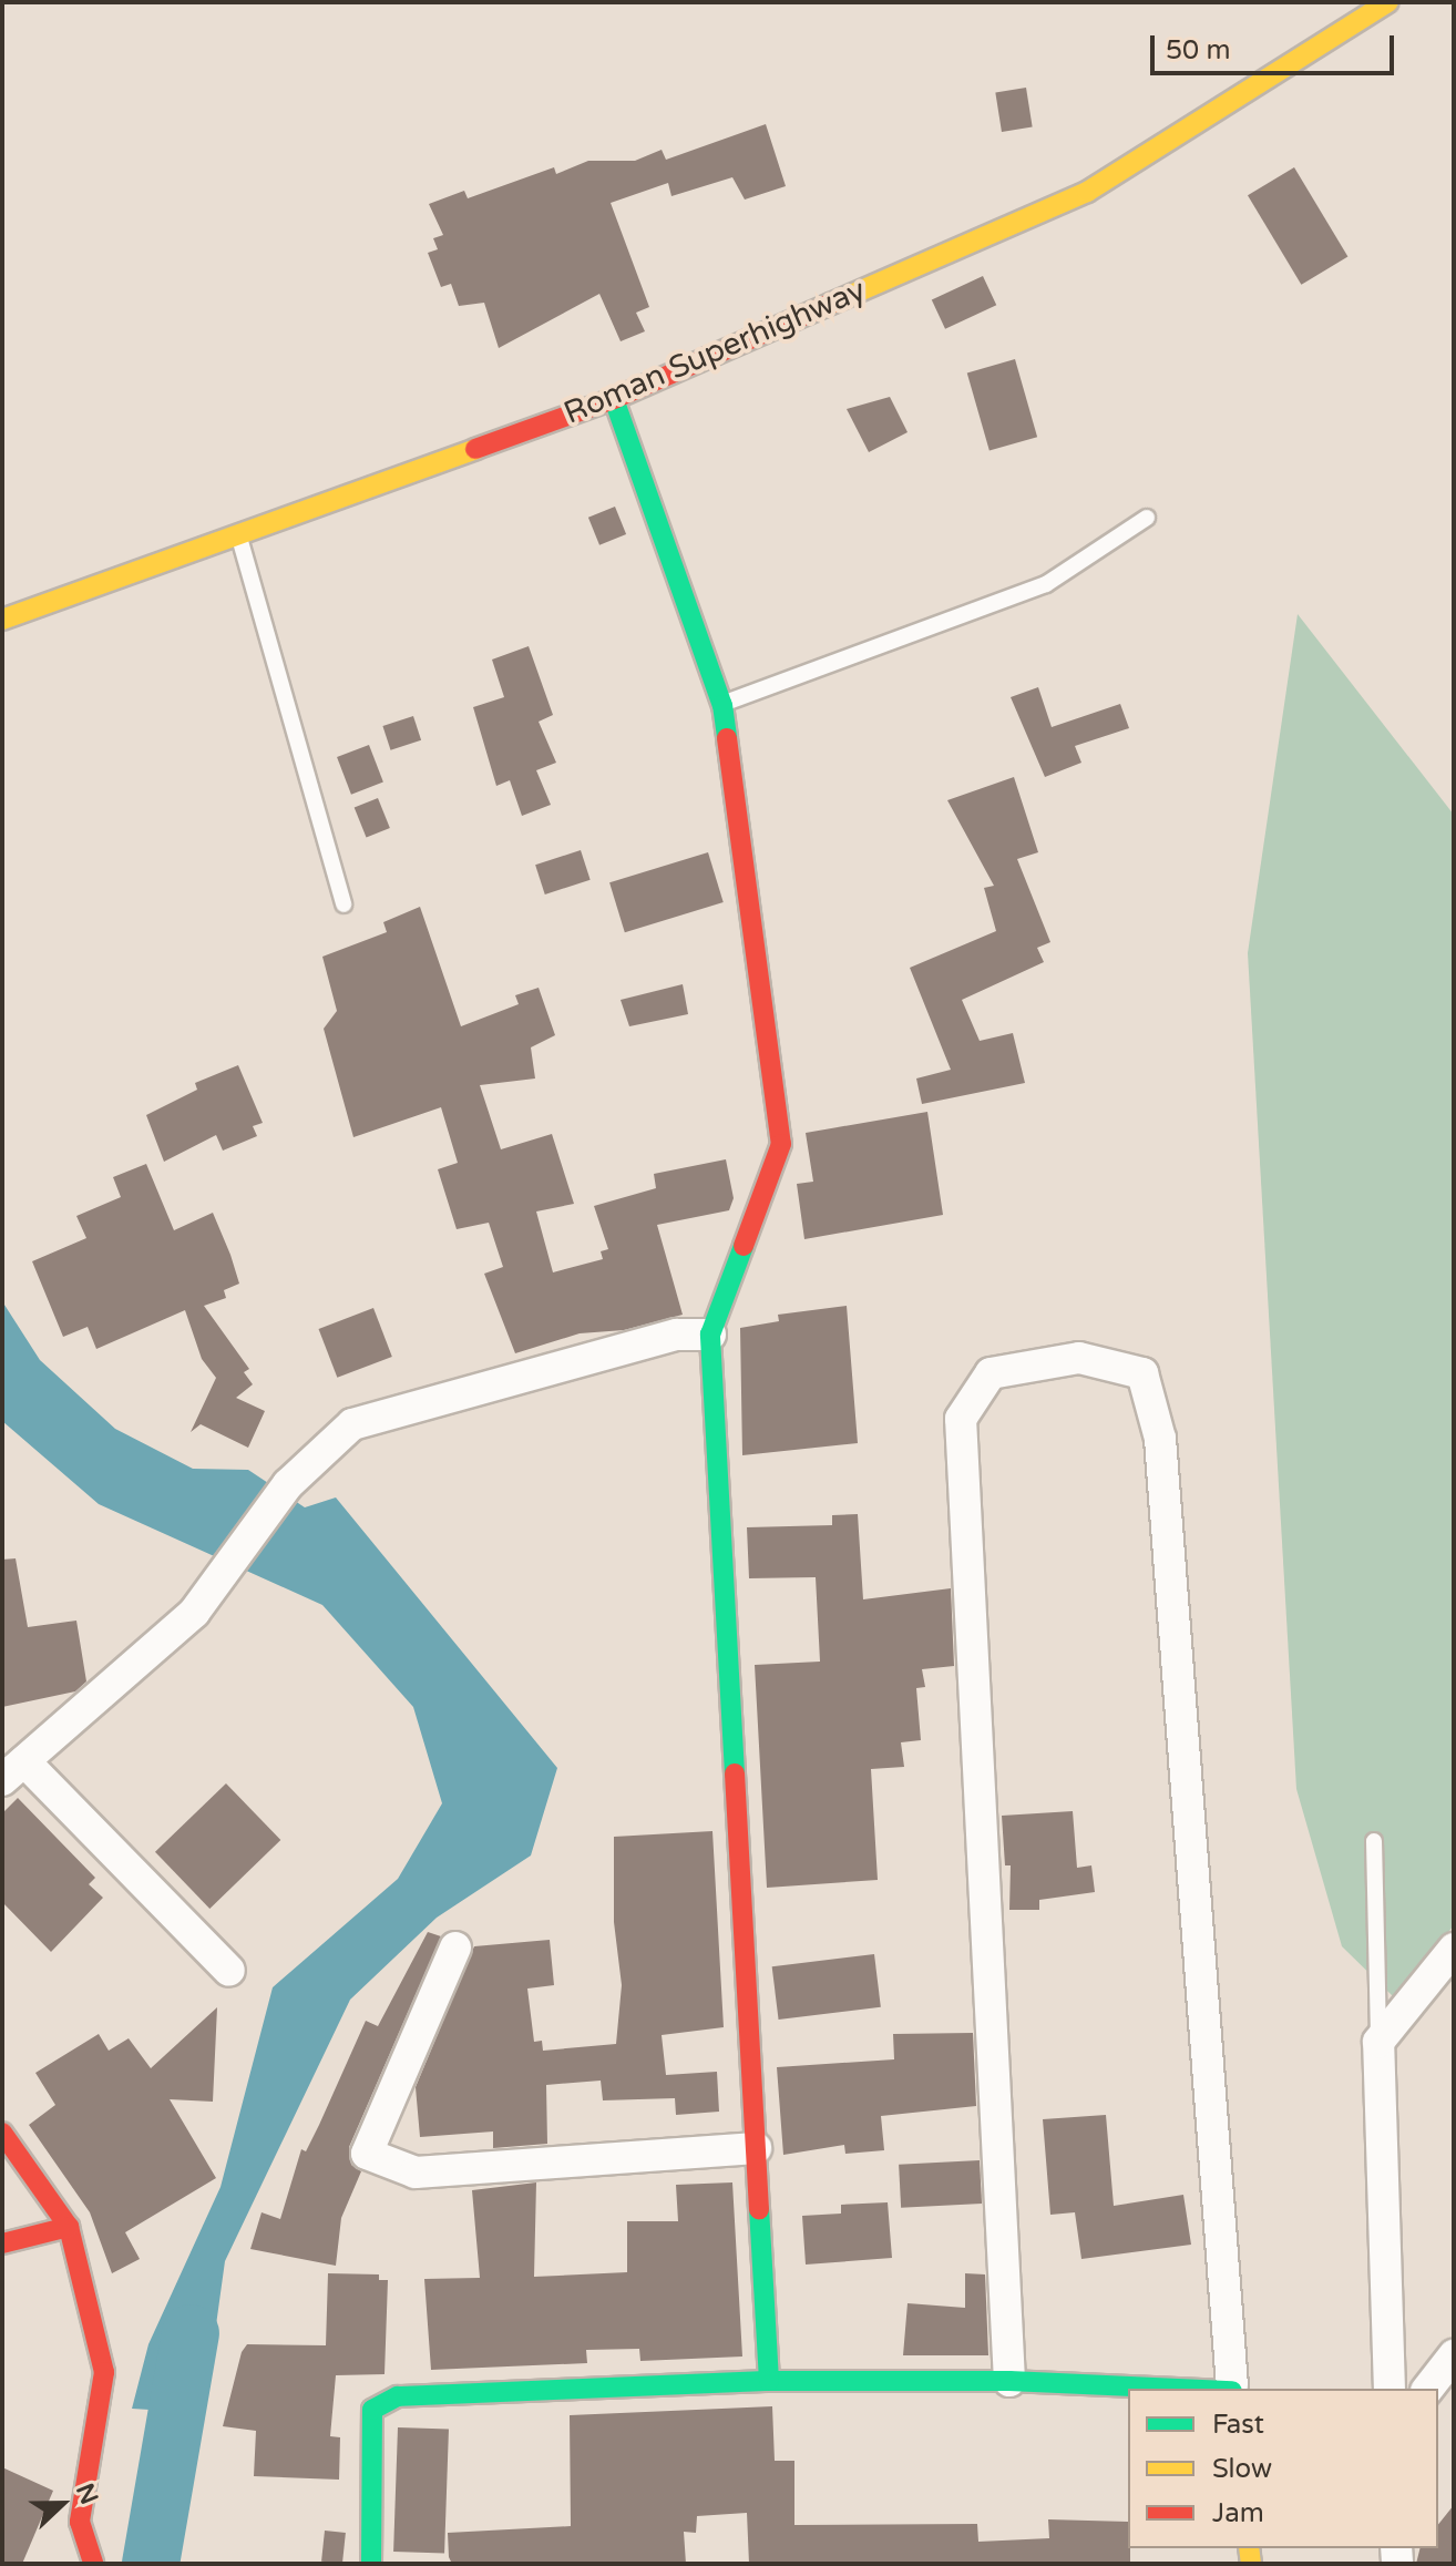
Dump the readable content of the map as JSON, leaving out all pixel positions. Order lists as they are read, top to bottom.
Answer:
{
  "streets": {
    "street": ["Roman Superhighway"]
  },
  "legend": ["Fast", "Slow", "Jam"],
  "scale_bar": "50 m",
  "north": "right"
}
